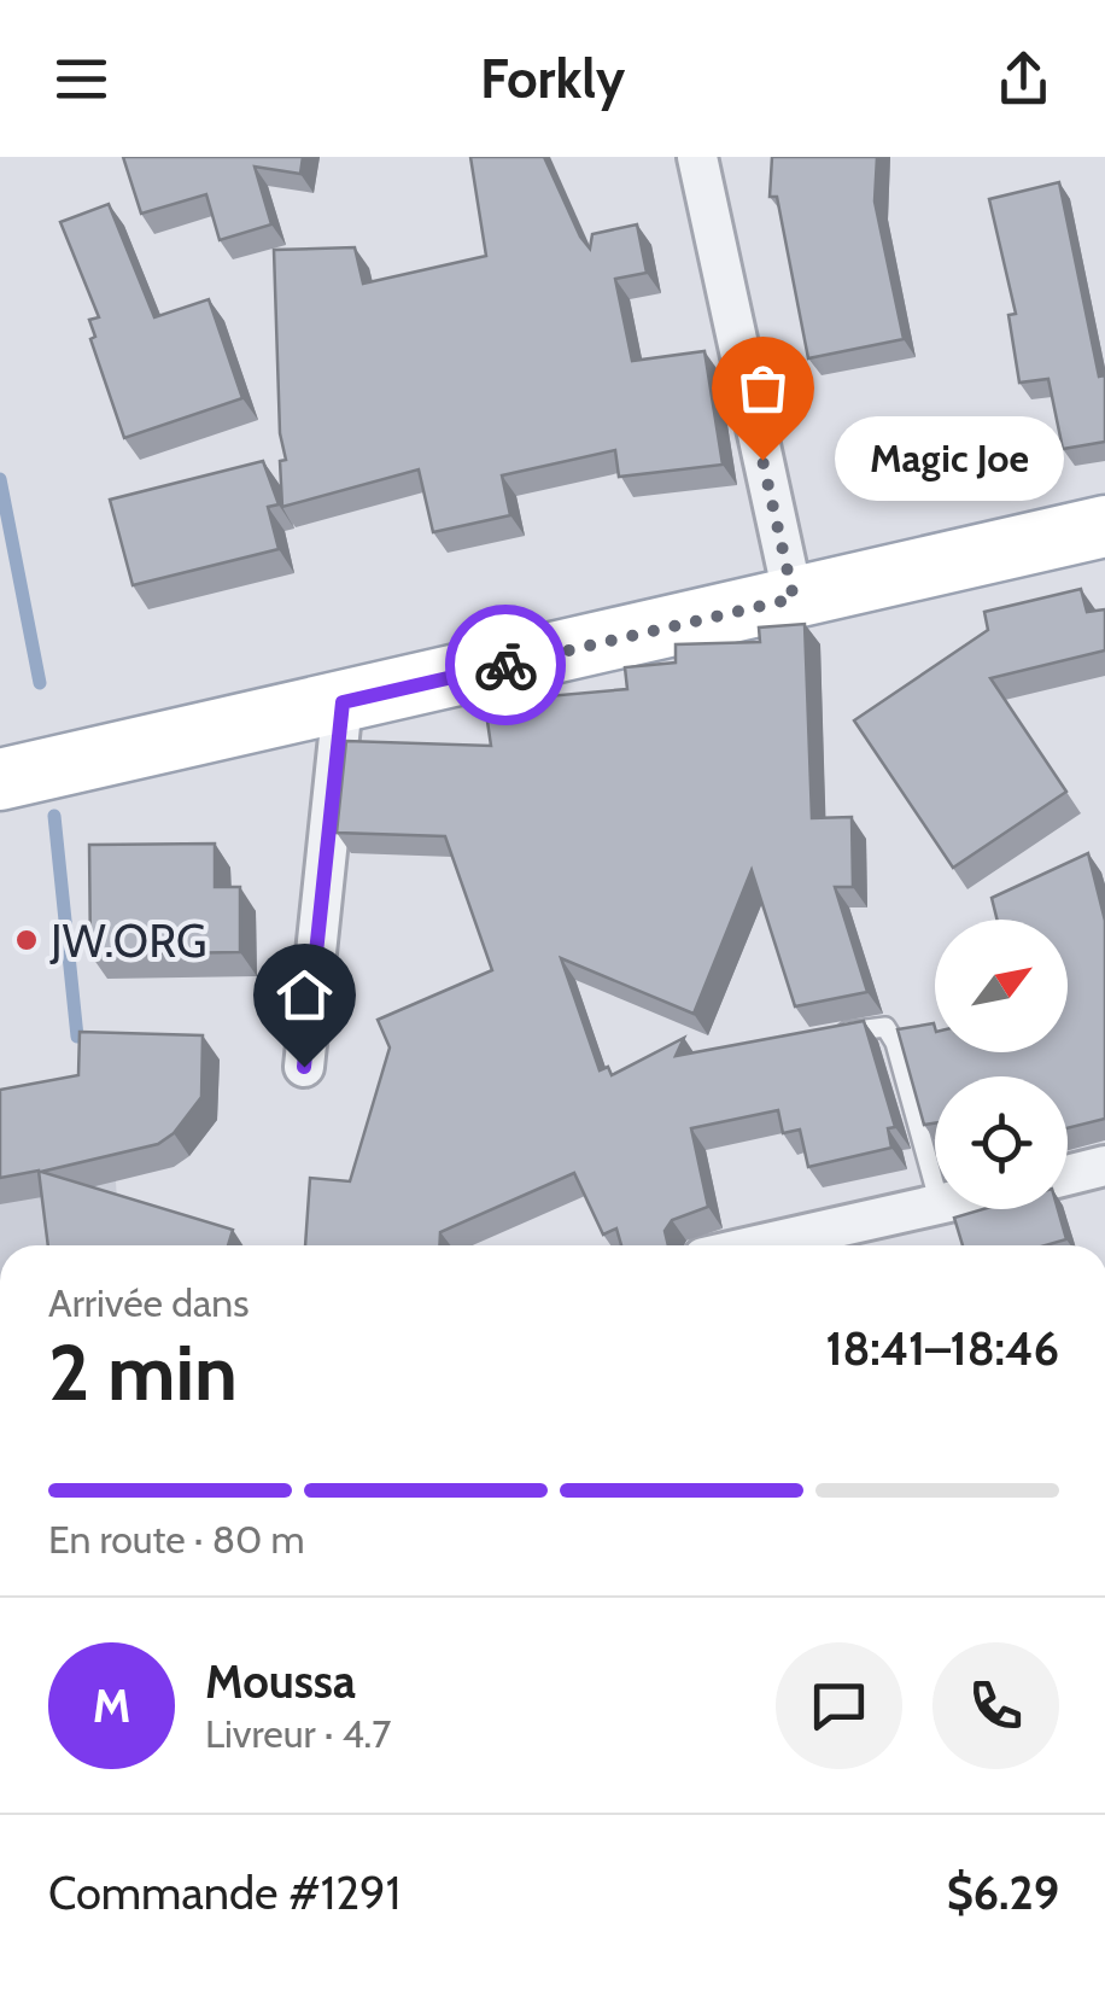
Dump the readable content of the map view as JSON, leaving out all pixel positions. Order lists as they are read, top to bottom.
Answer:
{
  "places": ["Magic Joe", "JW.ORG"],
  "north": "top right",
  "page": {
    "header": "Forkly",
    "bubble": "Magic Joe",
    "heading": ["2 min", "Arrivée dans", "18:41–18:46"],
    "panel": [
      "Moussa",
      "Livreur · 4.7",
      "Commande #1291",
      "$6.29"
    ],
    "bar": "En route · 80 m",
    "round": "M"
  }
}
